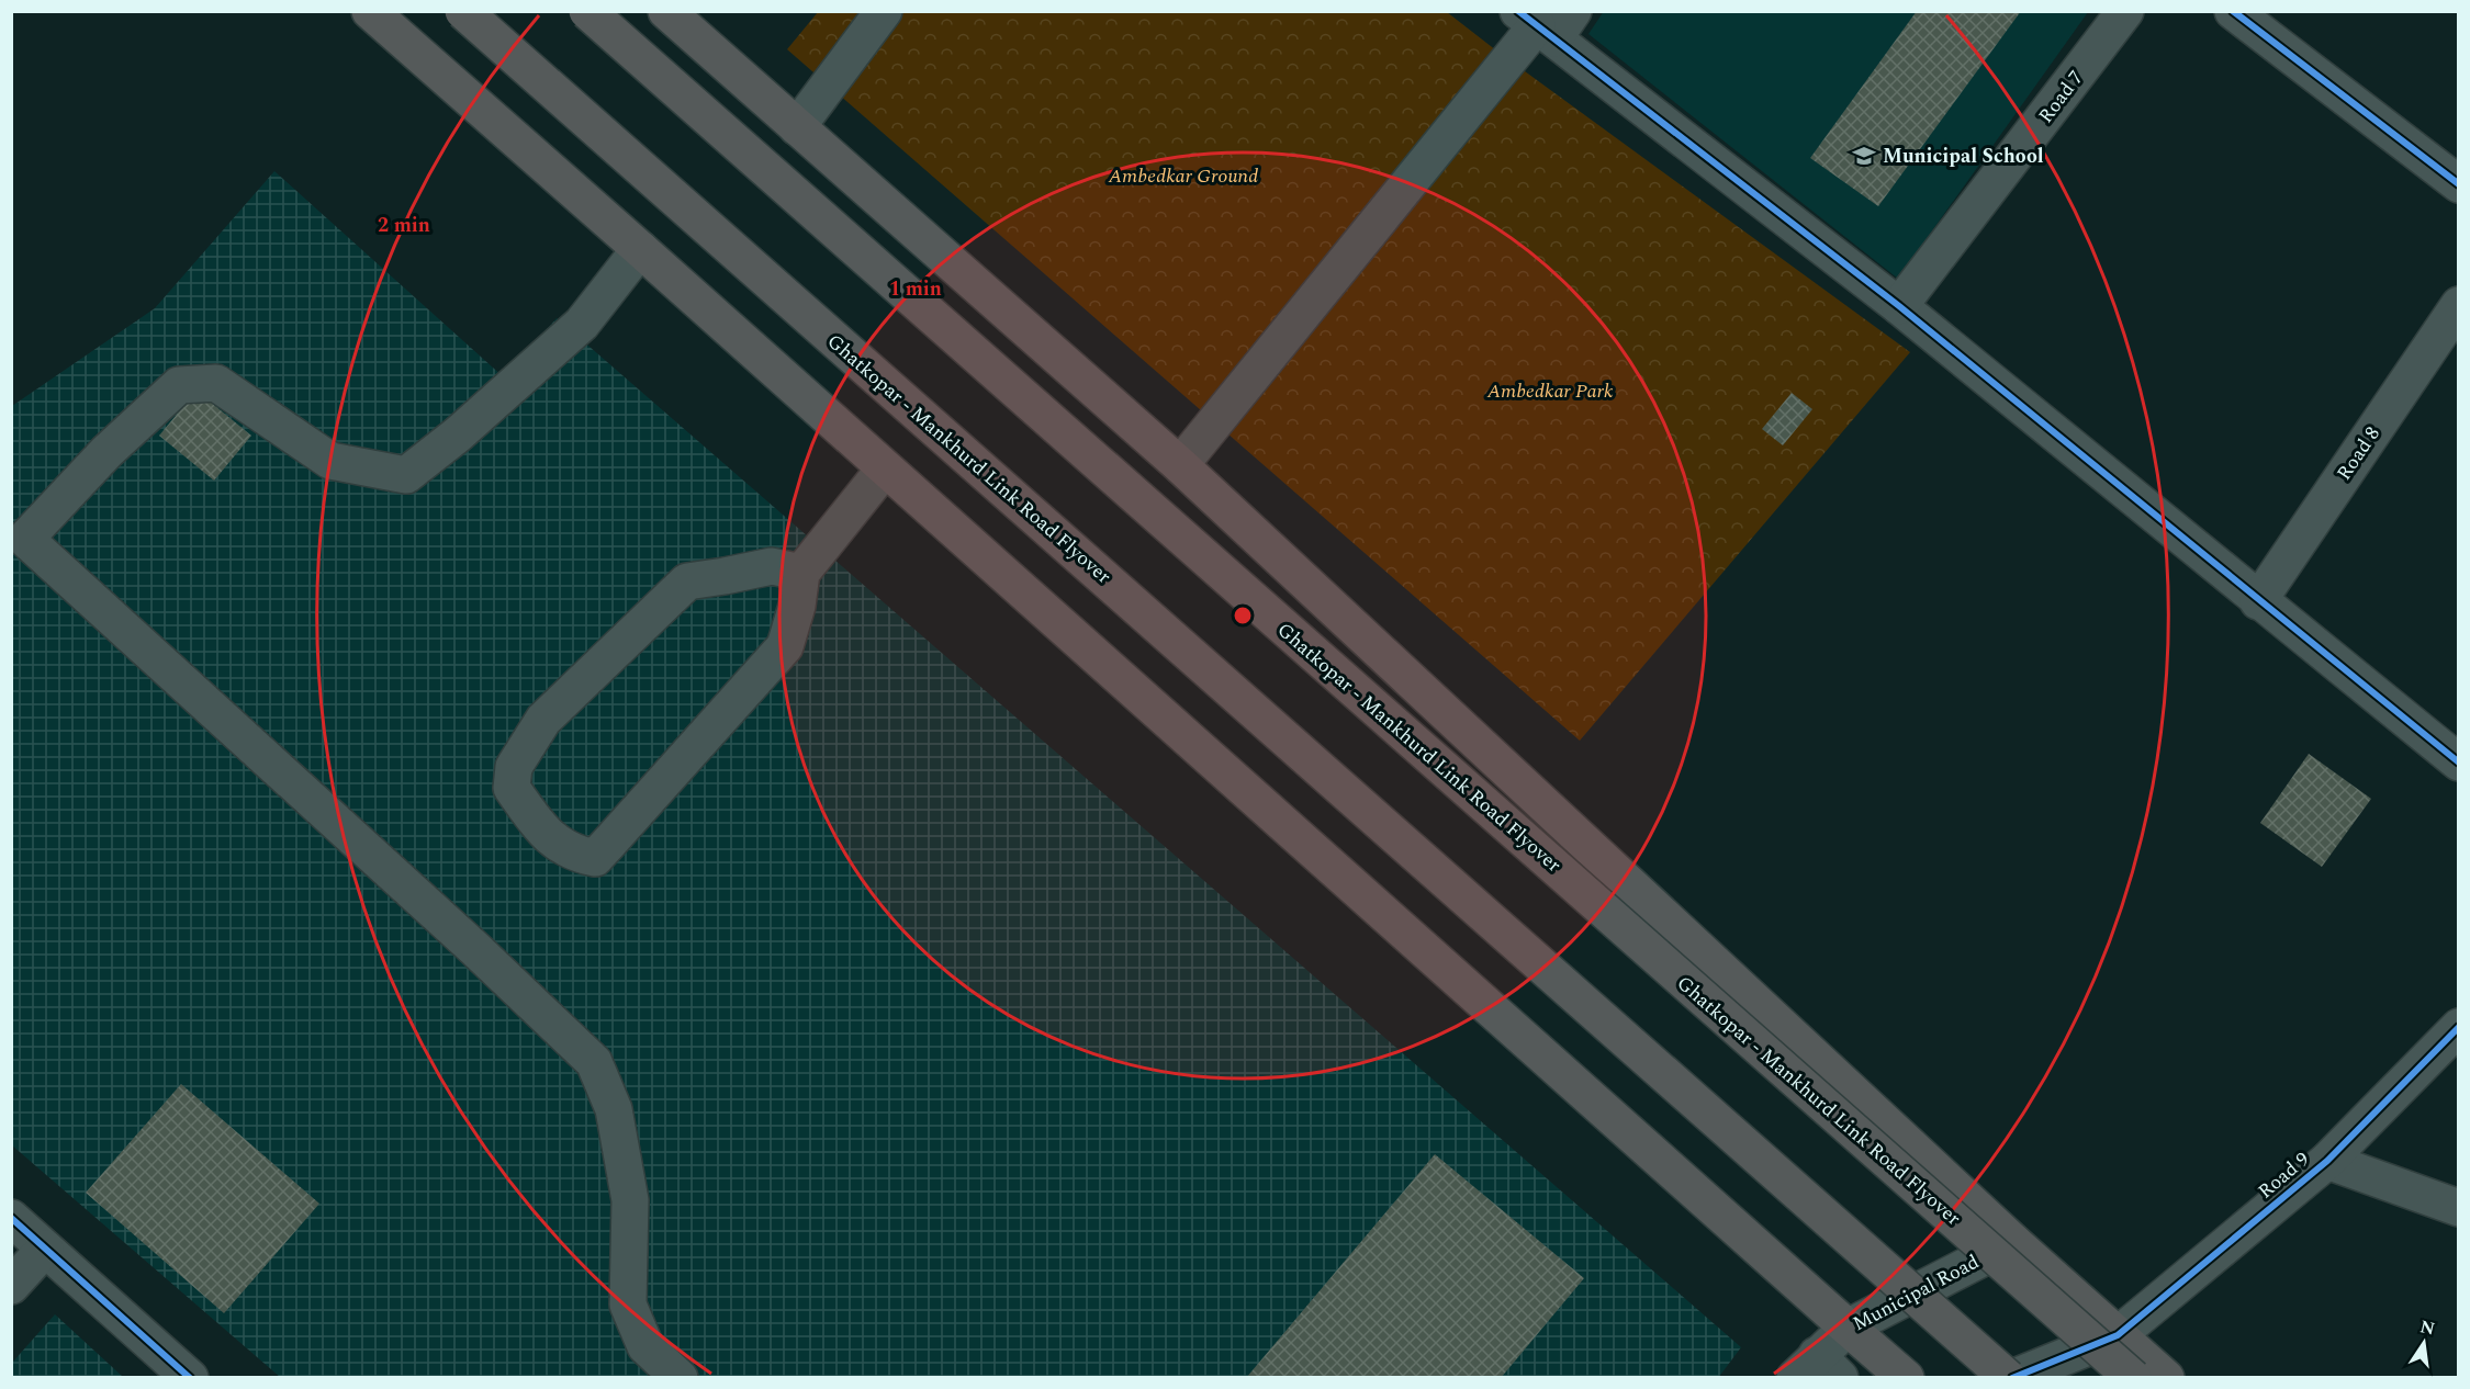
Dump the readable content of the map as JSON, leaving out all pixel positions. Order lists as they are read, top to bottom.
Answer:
{
  "streets": {
    "highway": ["Ghatkopar - Mankhurd Link Road Flyover"],
    "street": [
      "Road 7",
      "Road 8",
      "Road 9",
      "Municipal Road"
    ]
  },
  "parks": ["Ambedkar Ground", "Ambedkar Park"],
  "places": {
    "school or university": ["Municipal School"]
  },
  "north": "top",
  "rings": ["2 min", "1 min"]
}
